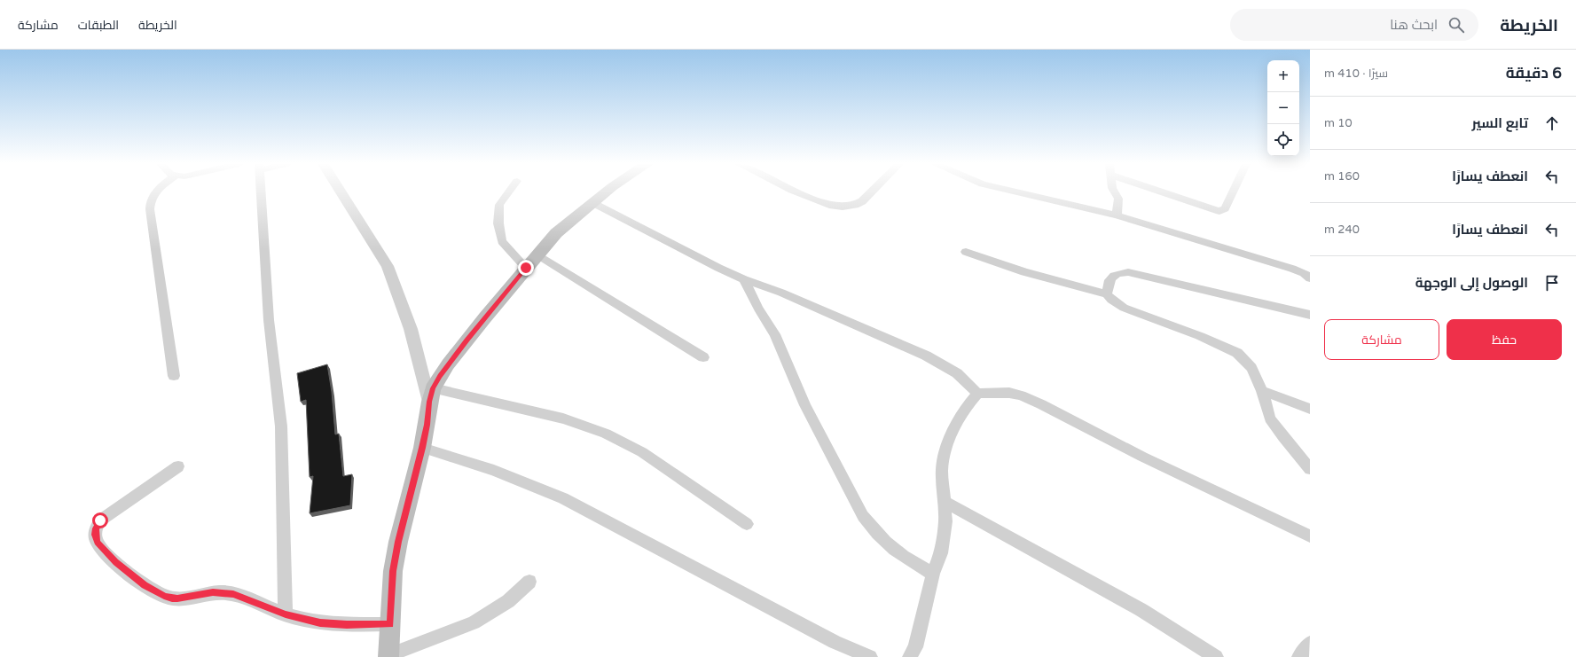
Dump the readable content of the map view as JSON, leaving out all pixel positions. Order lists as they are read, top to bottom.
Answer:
{
  "page": {
    "header": "الخريطة",
    "search": "ابحث هنا",
    "nav": ["الخريطة", "الطبقات", "مشاركة"],
    "heading": ["6 دقيقة", "سيرًا · 410 m"],
    "map_buttons": ["+", "−"],
    "list": [
      ["تابع السير", "10 m"],
      ["انعطف يسارًا", "160 m"],
      ["انعطف يسارًا", "240 m"],
      "الوصول إلى الوجهة"
    ],
    "buttons": ["حفظ", "مشاركة"]
  }
}
